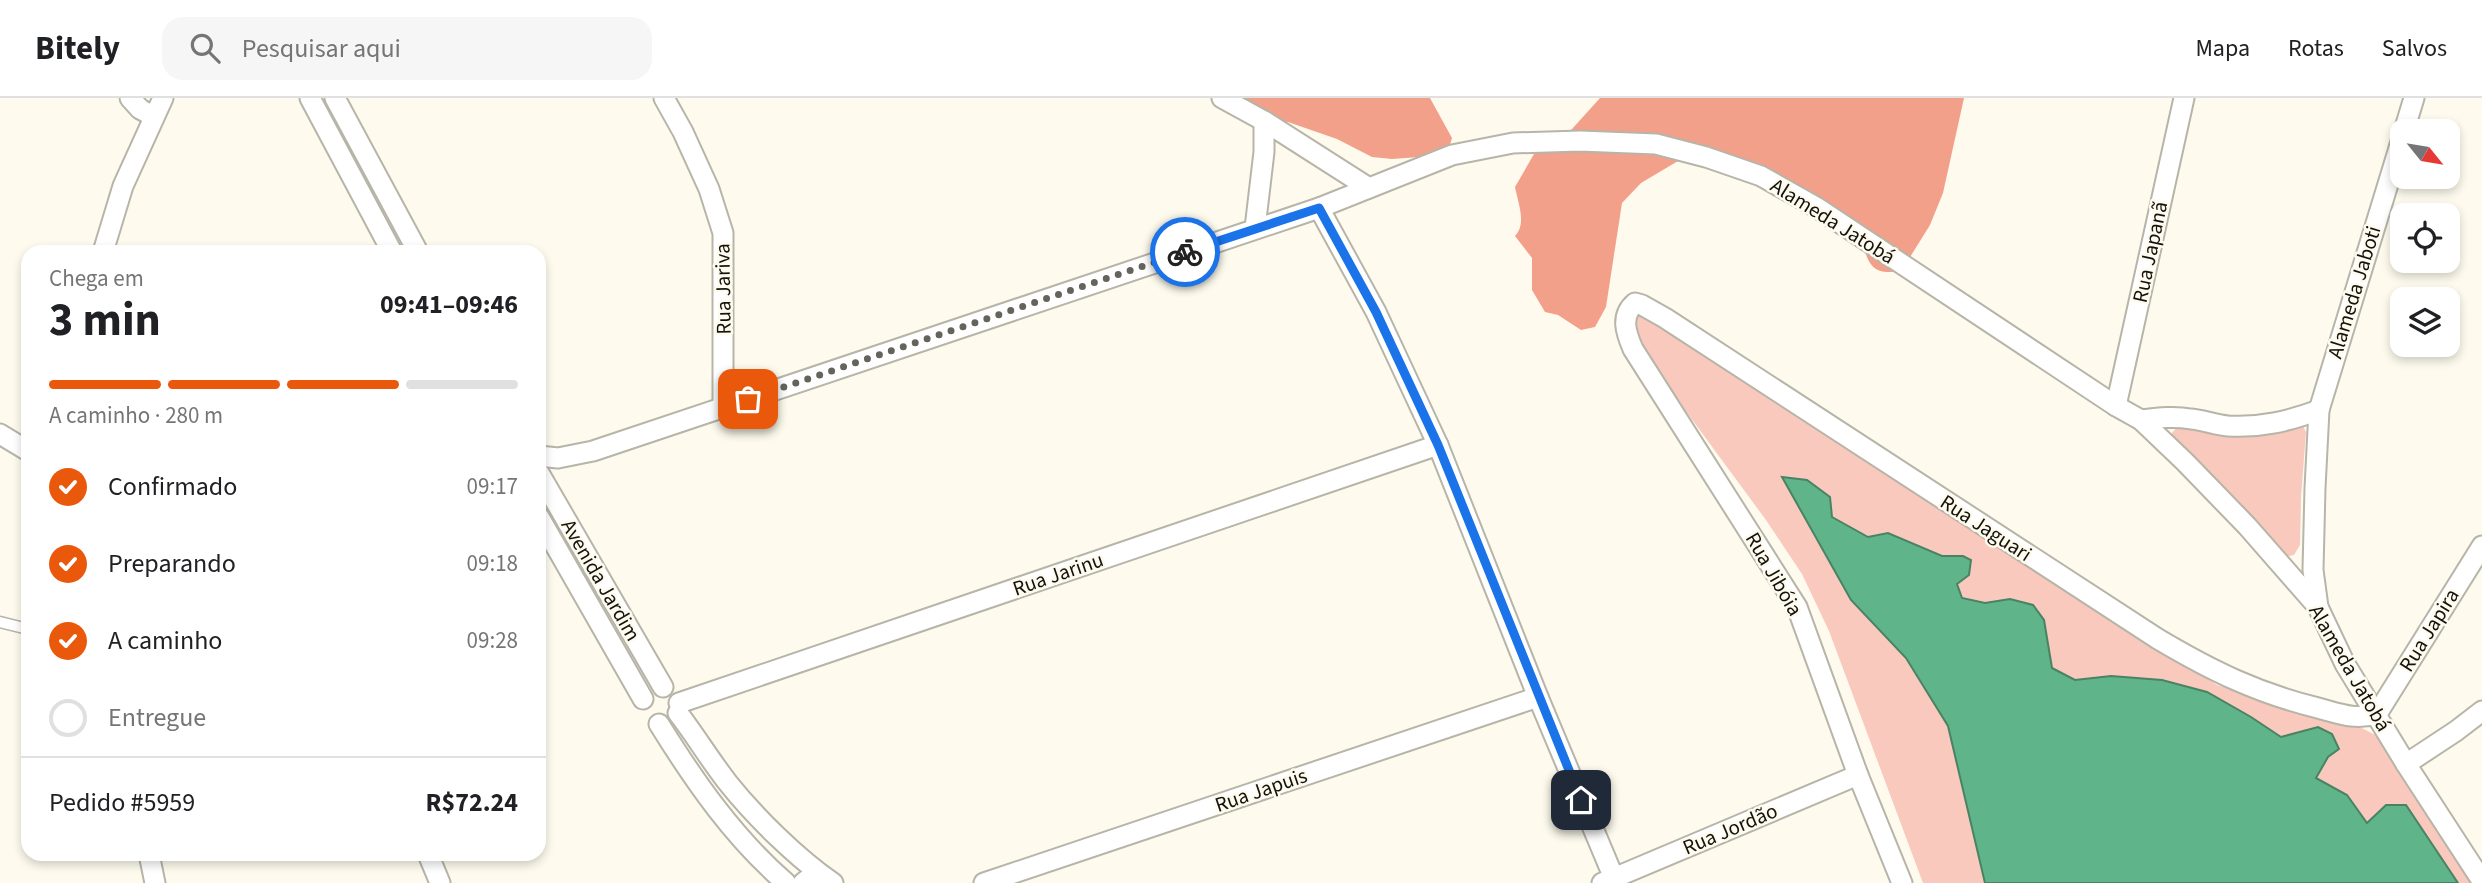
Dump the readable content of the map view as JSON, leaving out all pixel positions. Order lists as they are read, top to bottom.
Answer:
{
  "streets": {
    "street": [
      "Alameda Jatobá",
      "Rua Japanã",
      "Rua Jariva",
      "Alameda Jaboti",
      "Rua Jaguari",
      "Rua Jarinu",
      "Rua Jibóia",
      "Avenida Jardim",
      "Rua Japira",
      "Rua Japuis",
      "Rua Jordão"
    ]
  },
  "crossings": [
    ["Alameda Jatobá", "Rua Japanã"],
    ["Alameda Jatobá", "Rua Jariva"],
    ["Alameda Jatobá", "Alameda Jaboti"],
    ["Alameda Jatobá", "Rua Jaguari"],
    ["Alameda Jatobá", "Rua Japira"],
    ["Rua Jaguari", "Rua Jibóia"],
    ["Rua Jaguari", "Rua Japira"],
    ["Rua Jarinu", "Avenida Jardim"],
    ["Rua Jibóia", "Rua Jordão"]
  ],
  "north": "bottom right",
  "page": {
    "header": "Bitely",
    "search": "Pesquisar aqui",
    "nav": ["Mapa", "Rotas", "Salvos"],
    "heading": ["3 min", "Chega em", "09:41–09:46"],
    "panel": ["Pedido #5959", "R$72.24"],
    "bar": "A caminho · 280 m",
    "list": [
      ["Confirmado", "09:17"],
      ["Preparando", "09:18"],
      ["A caminho", "09:28"],
      "Entregue"
    ]
  }
}
